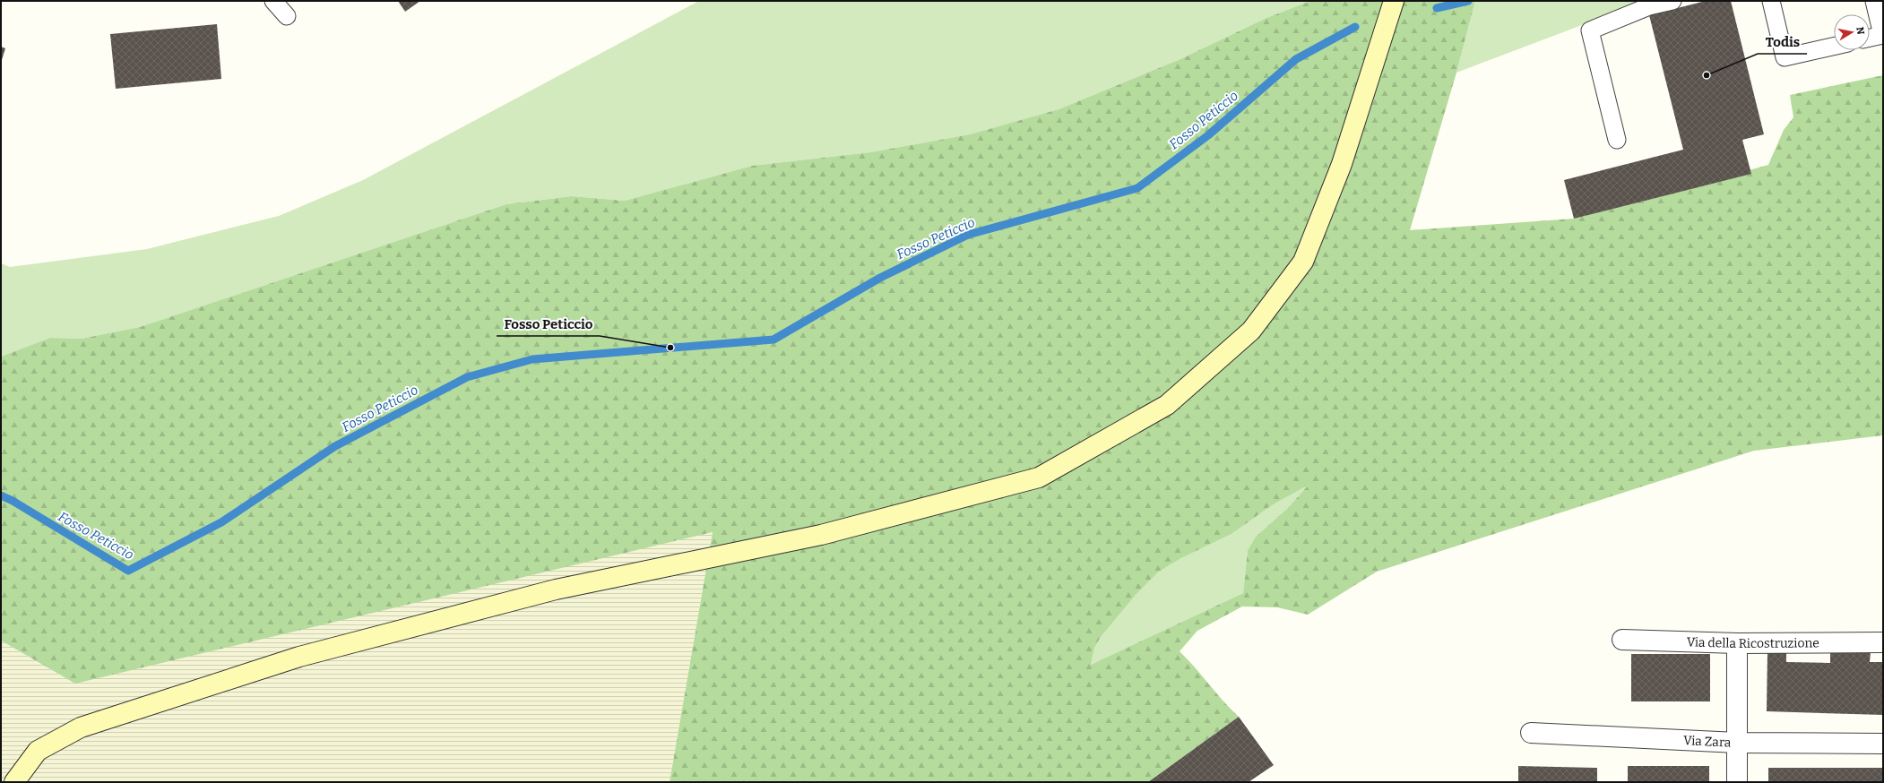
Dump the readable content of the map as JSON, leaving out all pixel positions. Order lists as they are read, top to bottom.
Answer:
{
  "streets": {
    "street": ["Via della Ricostruzione", "Via Zara"]
  },
  "water": ["Fosso Peticcio"],
  "places": ["Todis", "Fosso Peticcio"],
  "north": "right"
}
